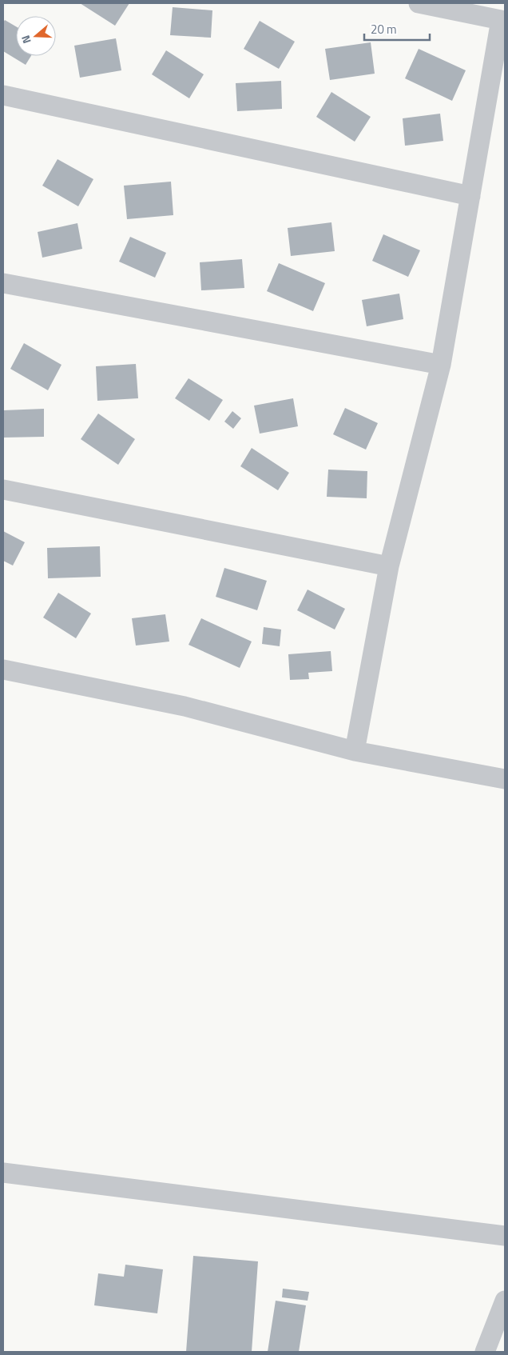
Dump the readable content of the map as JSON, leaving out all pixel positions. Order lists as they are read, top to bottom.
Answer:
{
  "scale_bar": "20 m",
  "north": "left"
}
